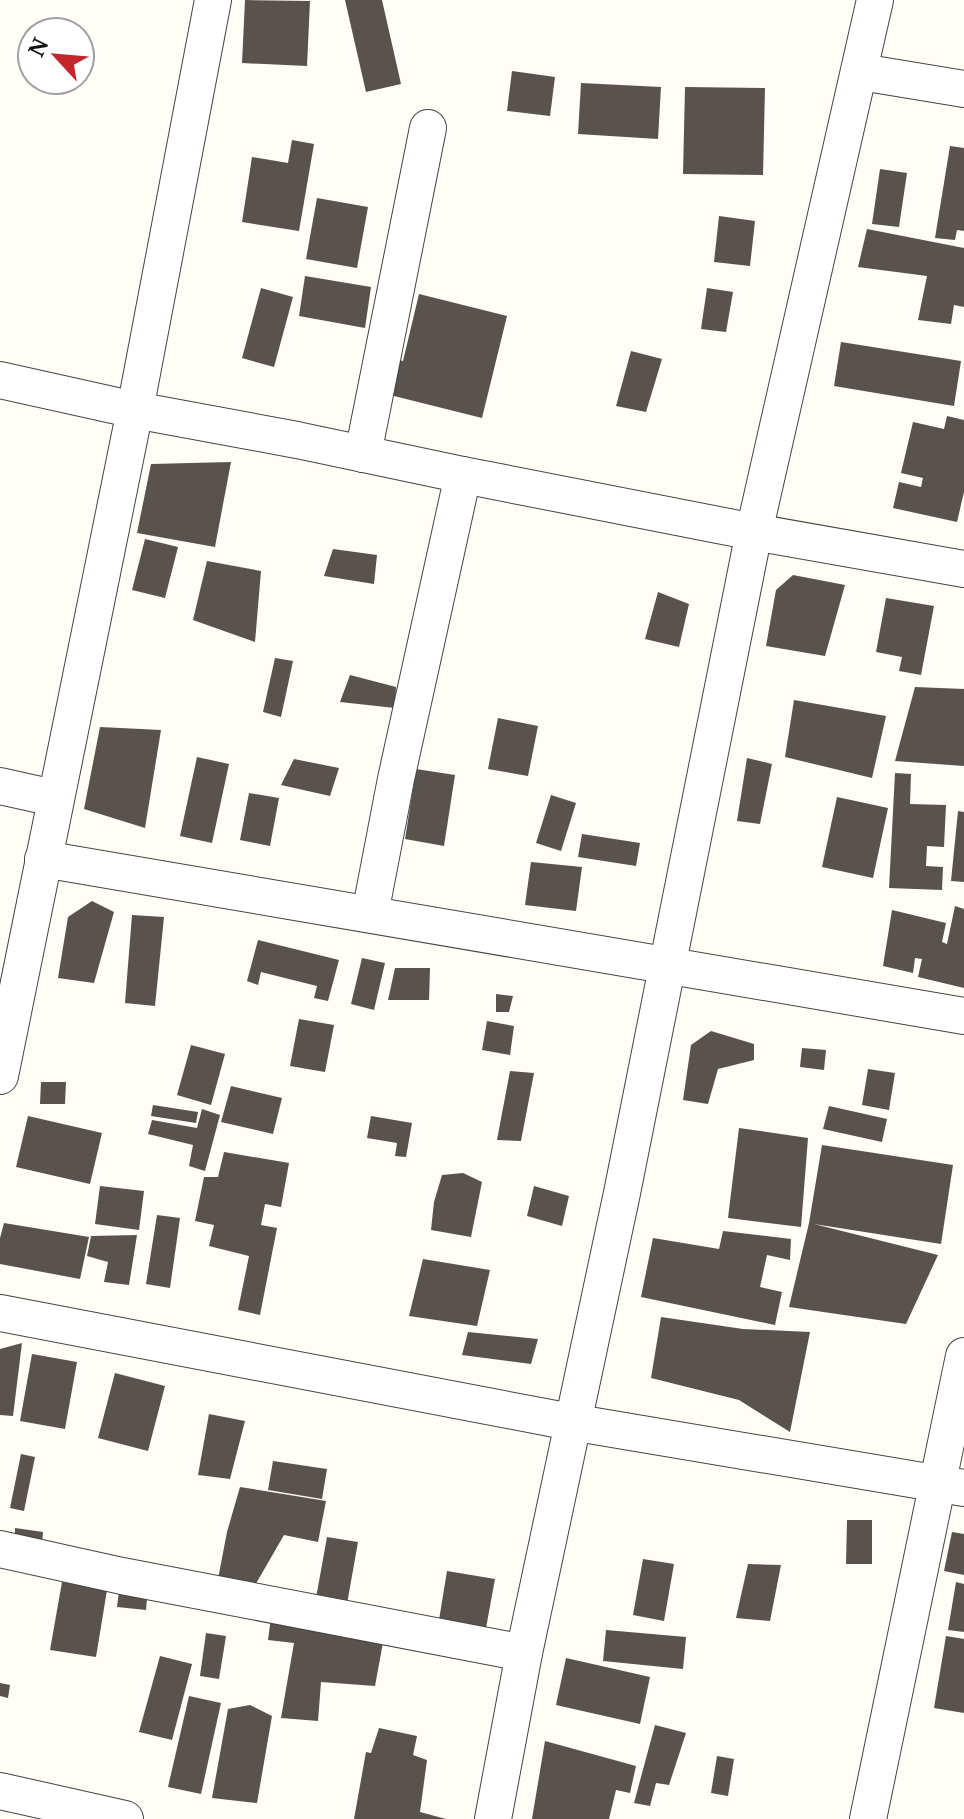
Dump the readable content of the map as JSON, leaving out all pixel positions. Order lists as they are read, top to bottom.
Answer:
{
  "north": "top left"
}
